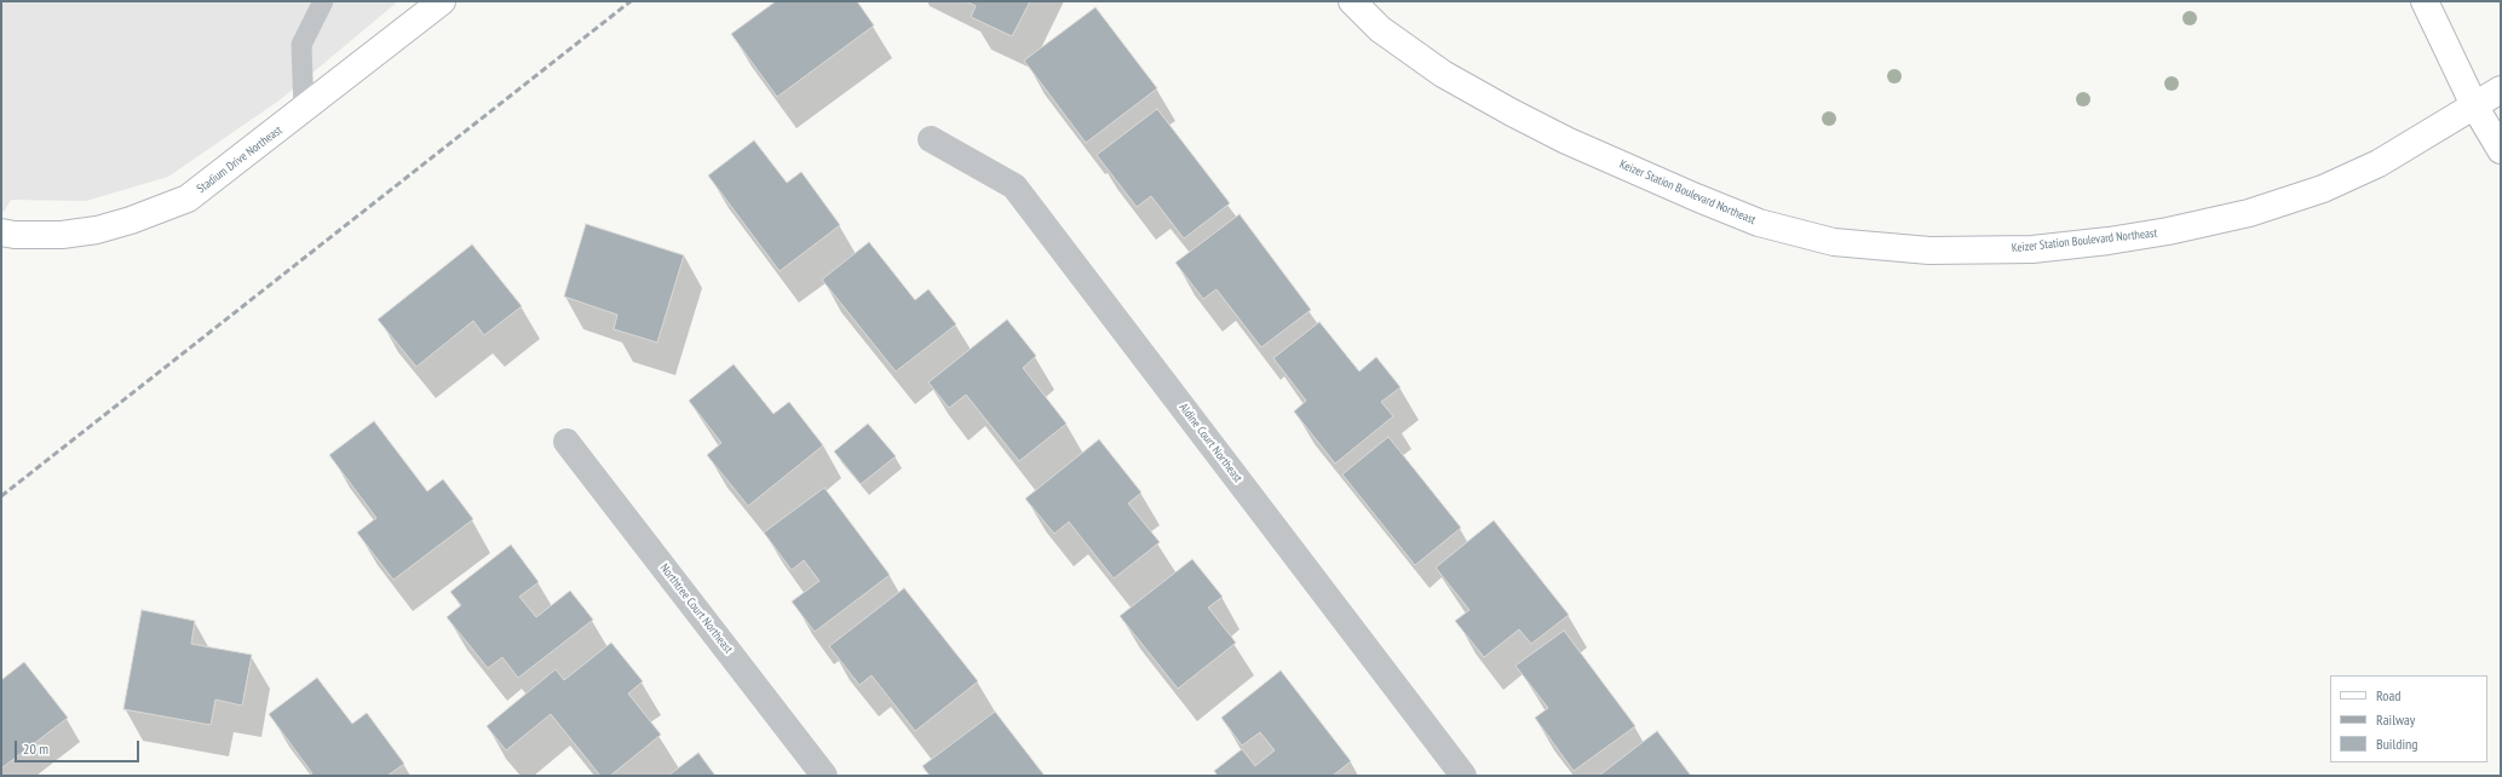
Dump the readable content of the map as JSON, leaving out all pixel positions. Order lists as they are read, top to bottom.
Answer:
{
  "streets": {
    "main road": ["Stadium Drive Northeast", "Keizer Station Boulevard Northeast"],
    "street": ["Aldine Court Northeast", "Northtree Court Northeast"]
  },
  "legend": ["Road", "Railway", "Building"],
  "scale_bar": "20 m"
}
